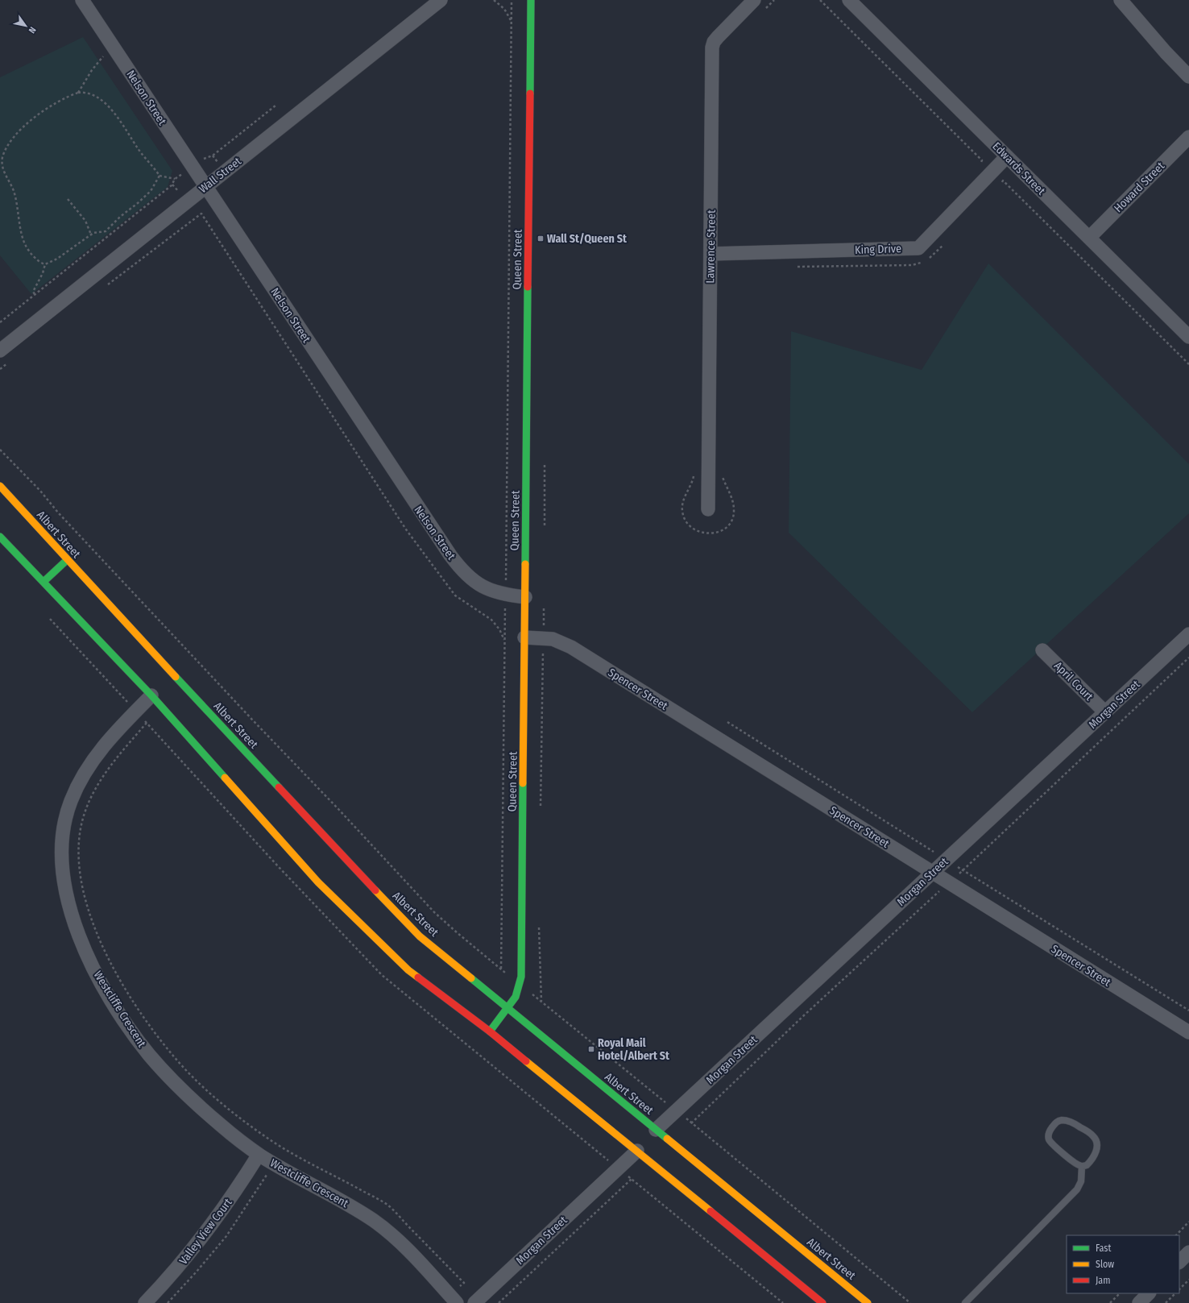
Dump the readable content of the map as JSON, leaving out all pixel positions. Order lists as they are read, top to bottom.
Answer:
{
  "streets": {
    "main road": ["Queen Street", "Albert Street"],
    "street": [
      "Nelson Street",
      "Edwards Street",
      "Wall Street",
      "Howard Street",
      "Lawrence Street",
      "King Drive",
      "April Court",
      "Spencer Street",
      "Morgan Street",
      "Westcliffe Crescent",
      "Valley View Court"
    ]
  },
  "crossings": [
    ["Nelson Street", "Wall Street"],
    ["Nelson Street", "Queen Street"],
    ["Edwards Street", "Howard Street"],
    ["Edwards Street", "King Drive"],
    ["Lawrence Street", "King Drive"],
    ["Queen Street", "Albert Street"],
    ["Queen Street", "Spencer Street"],
    ["Albert Street", "Morgan Street"],
    ["April Court", "Morgan Street"],
    ["Spencer Street", "Morgan Street"],
    ["Westcliffe Crescent", "Valley View Court"]
  ],
  "places": {
    "transit": ["Wall St/Queen St", "Royal Mail Hotel/Albert St"]
  },
  "legend": ["Fast", "Slow", "Jam"],
  "north": "bottom right"
}
